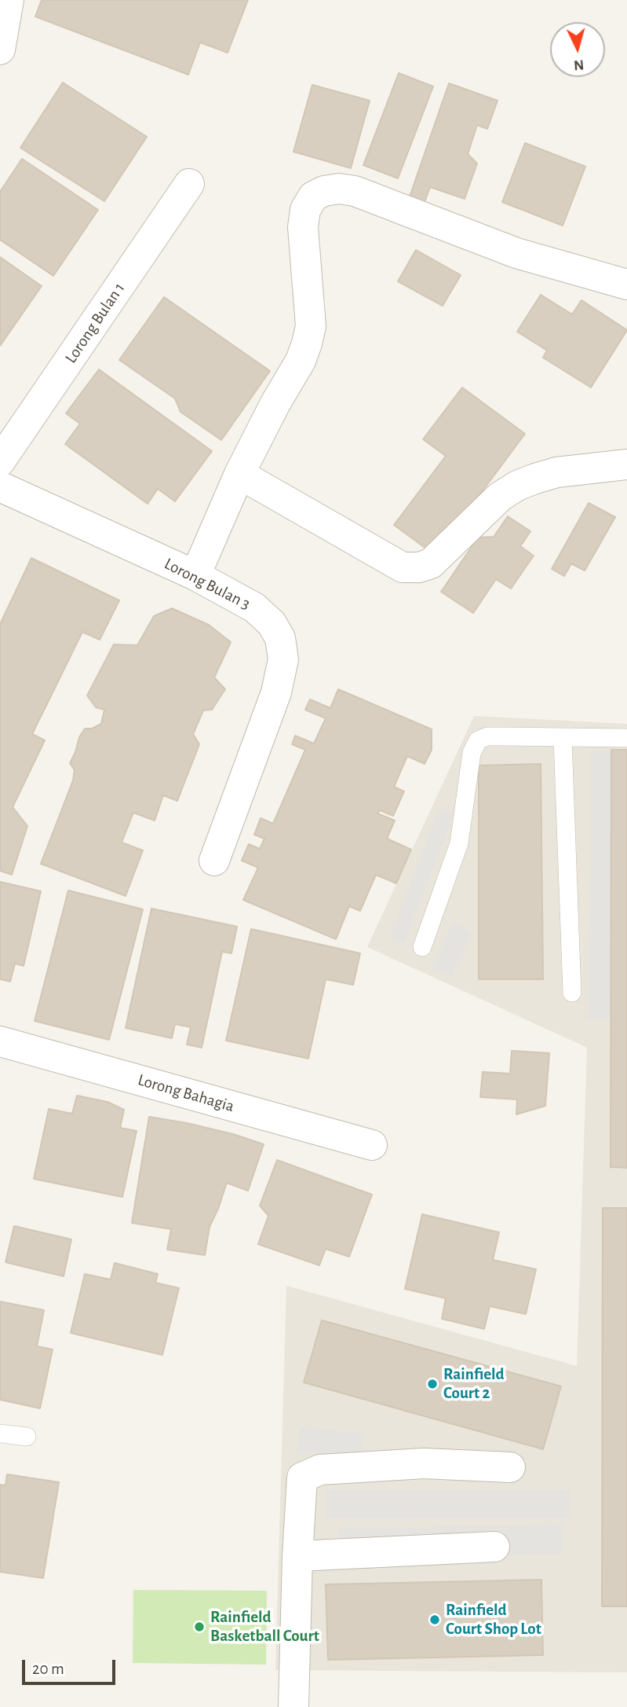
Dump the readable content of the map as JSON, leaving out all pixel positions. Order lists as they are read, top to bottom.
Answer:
{
  "streets": {
    "street": ["Lorong Bulan 1", "Lorong Bulan 3", "Lorong Bahagia"]
  },
  "places": ["Rainfield Court 2", "Rainfield Court Shop Lot", "Rainfield Basketball Court"],
  "scale_bar": "20 m",
  "north": "bottom"
}
